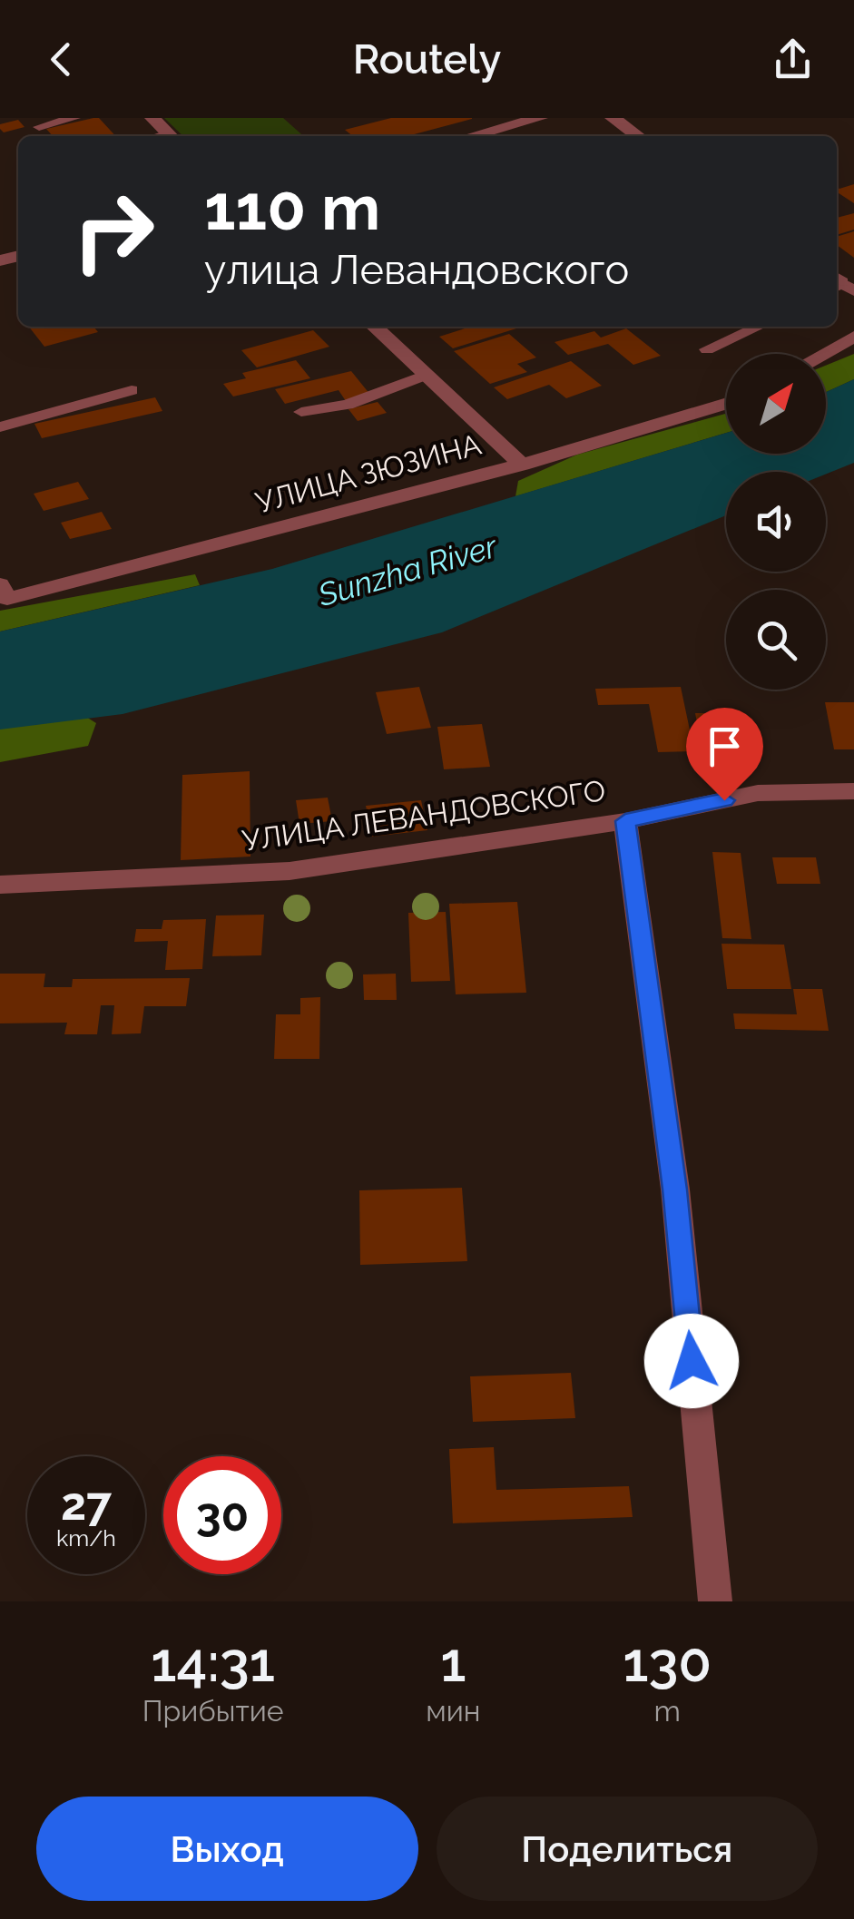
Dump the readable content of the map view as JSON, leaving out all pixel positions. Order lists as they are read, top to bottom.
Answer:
{
  "streets": {
    "street": ["УЛИЦА ЗЮЗИНА", "УЛИЦА ЛЕВАНДОВСКОГО"]
  },
  "water": ["Sunzha River"],
  "north": "top right",
  "page": {
    "header": "Routely",
    "turn": ["110 m", "улица Левандовского"],
    "speed": "27 km/h",
    "limit": "30",
    "eta": [
      "14:31",
      "Прибытие",
      "1",
      "мин",
      "130",
      "m"
    ],
    "buttons": ["Выход", "Поделиться"]
  }
}
